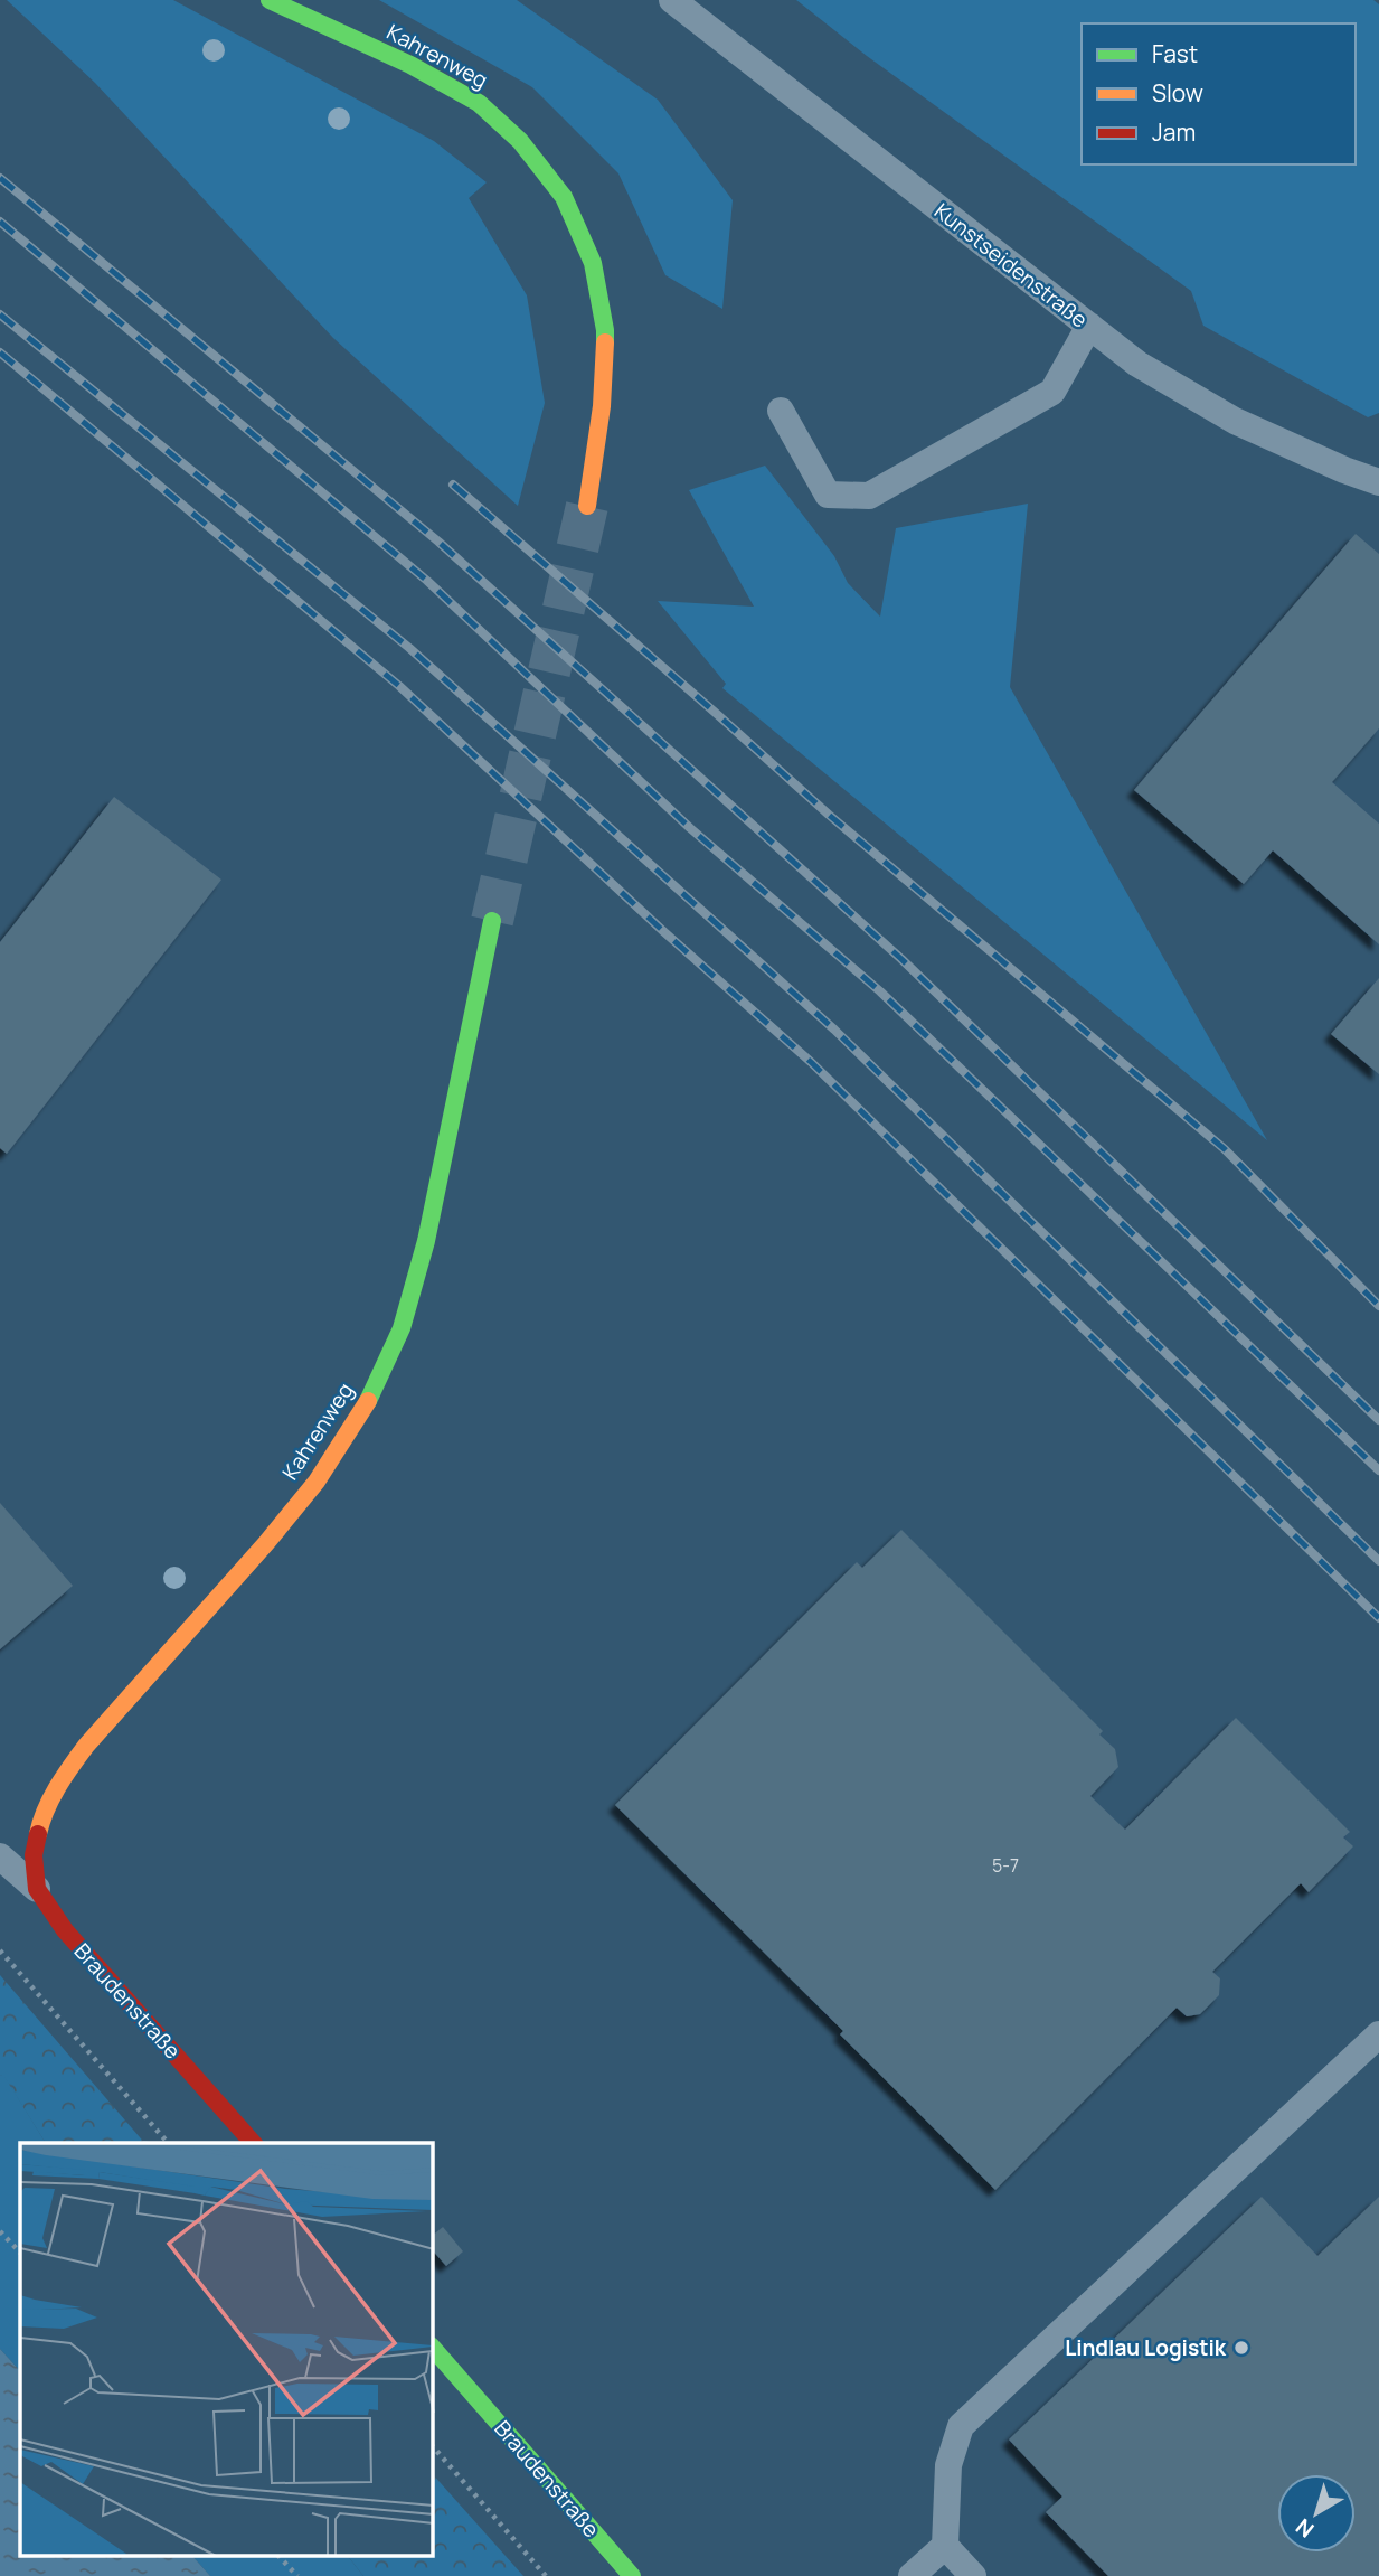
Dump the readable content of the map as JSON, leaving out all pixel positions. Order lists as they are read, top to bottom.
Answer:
{
  "streets": {
    "street": ["Kahrenweg", "Braudenstraße"],
    "lane": ["Kunstseidenstraße"]
  },
  "crossings": [
    ["Kahrenweg", "Braudenstraße"]
  ],
  "places": ["Lindlau Logistik"],
  "house_numbers": ["5-7"],
  "legend": ["Fast", "Slow", "Jam"],
  "north": "bottom left"
}
